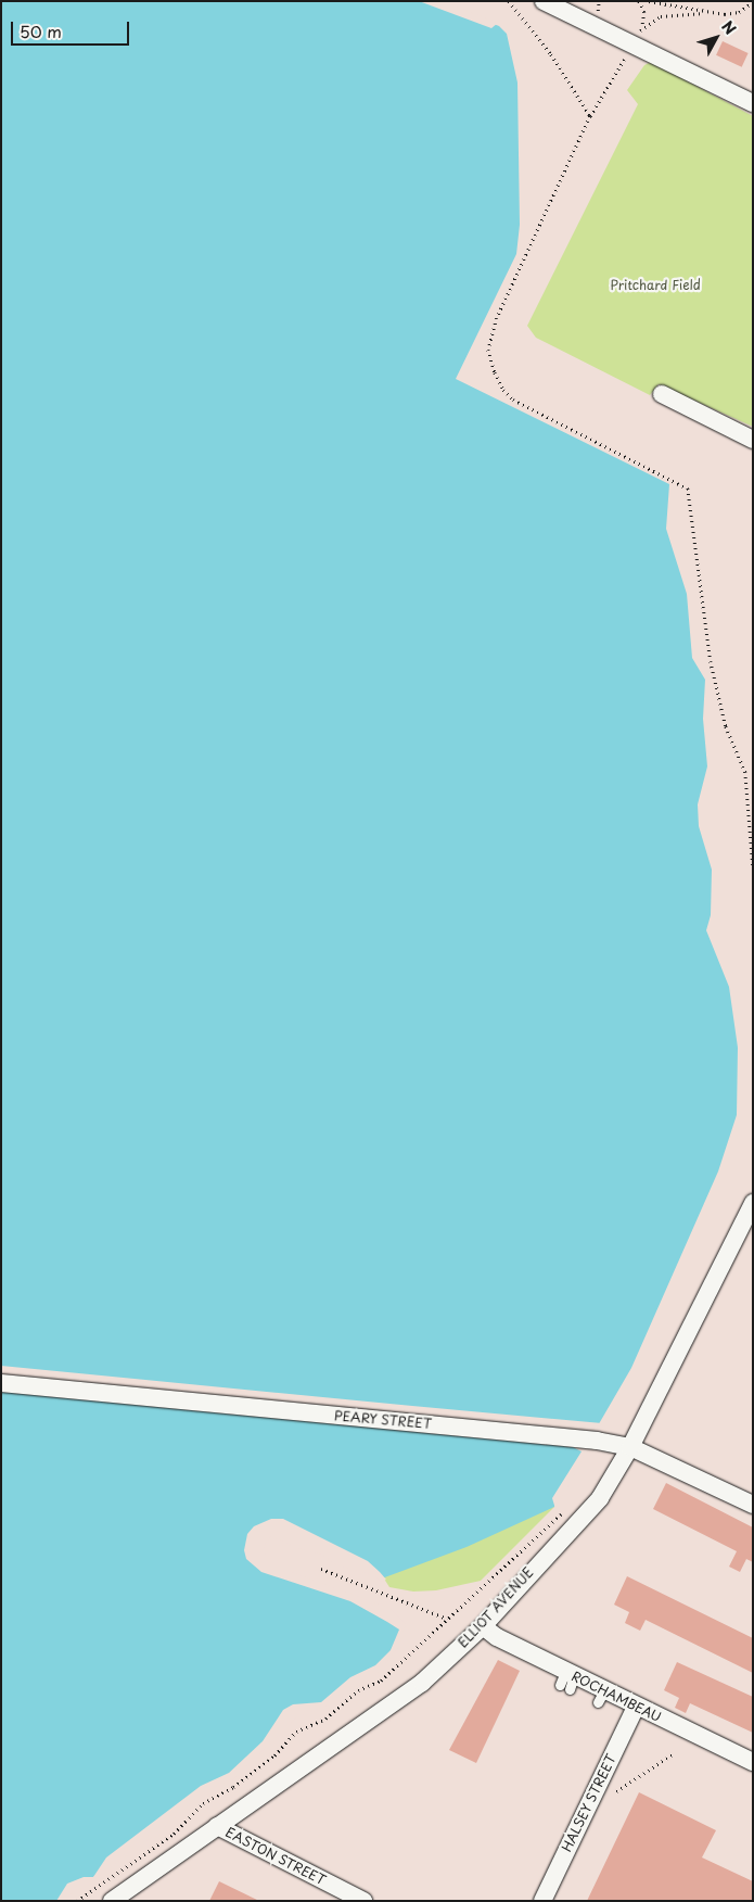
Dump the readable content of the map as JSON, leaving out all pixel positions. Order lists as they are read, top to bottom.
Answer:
{
  "streets": {
    "street": [
      "PEARY STREET",
      "ELLIOT AVENUE",
      "ROCHAMBEAU",
      "HALSEY STREET",
      "EASTON STREET"
    ]
  },
  "crossings": [
    ["PEARY STREET", "ELLIOT AVENUE"],
    ["ELLIOT AVENUE", "ROCHAMBEAU"],
    ["ELLIOT AVENUE", "EASTON STREET"],
    ["ROCHAMBEAU", "HALSEY STREET"]
  ],
  "parks": ["Pritchard Field"],
  "scale_bar": "50 m",
  "north": "top right"
}
